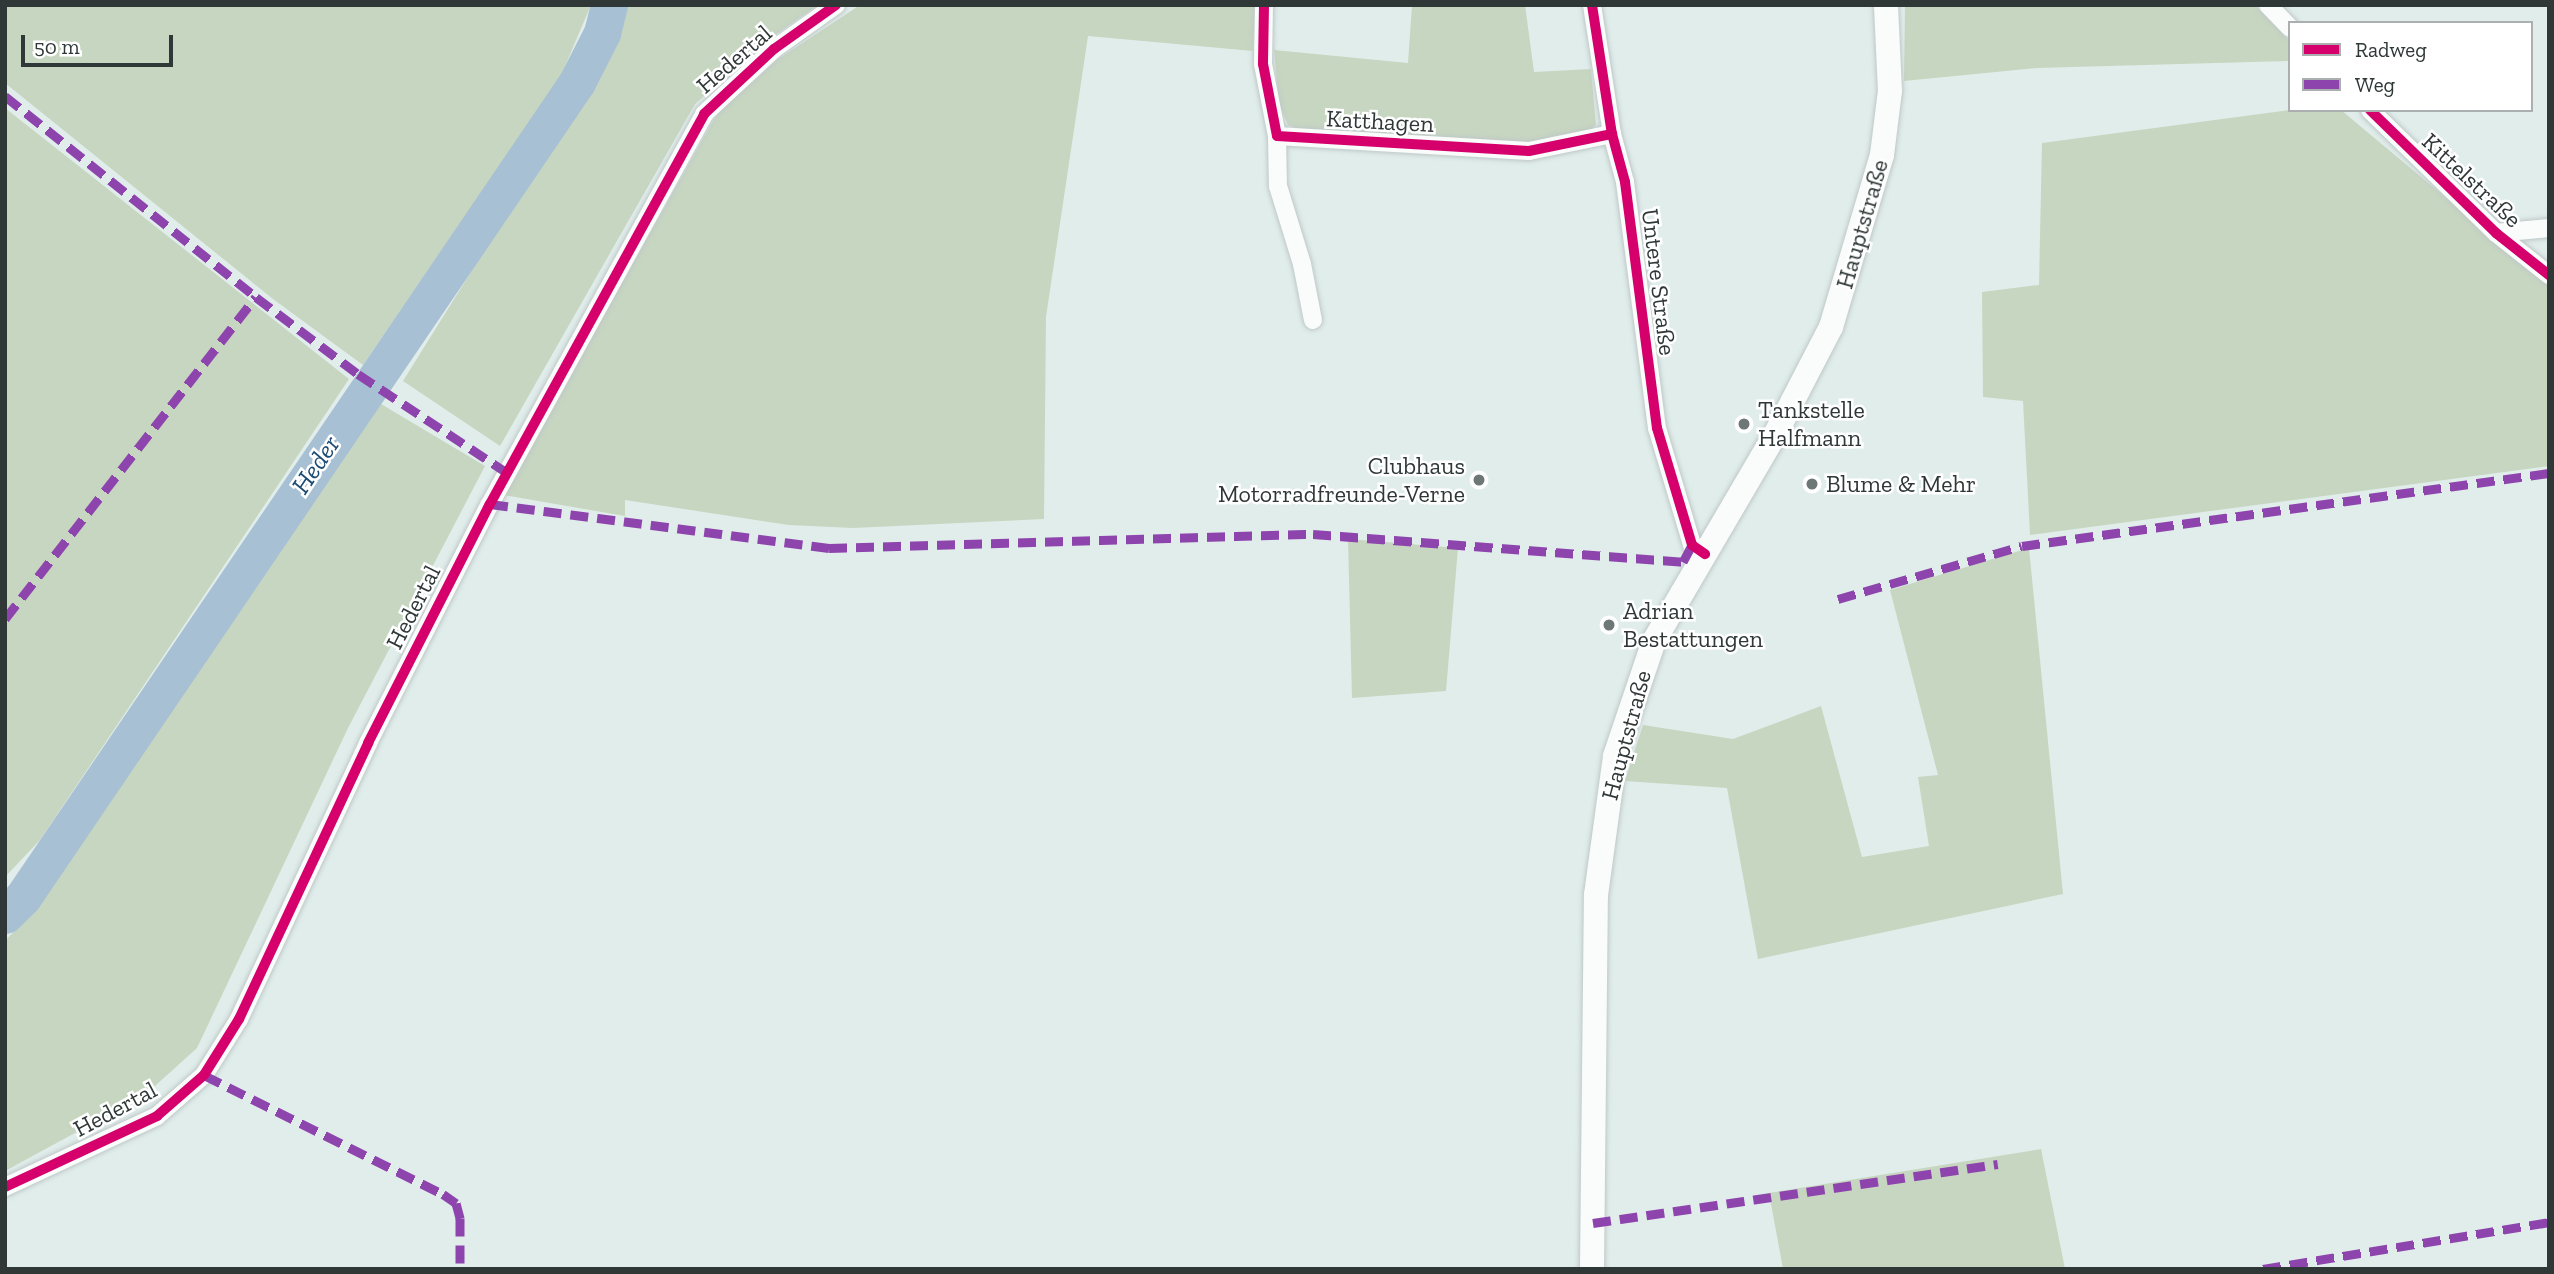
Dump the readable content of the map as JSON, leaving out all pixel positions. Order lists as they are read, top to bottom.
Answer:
{
  "streets": {
    "main road": ["Hauptstraße"],
    "street": [
      "Hedertal",
      "Katthagen",
      "Kittelstraße",
      "Untere Straße"
    ]
  },
  "crossings": [
    ["Katthagen", "Untere Straße"],
    ["Hauptstraße", "Untere Straße"]
  ],
  "water": ["Heder"],
  "places": [
    "Tankstelle Halfmann",
    "Clubhaus Motorradfreunde-Verne",
    "Blume & Mehr",
    "Adrian Bestattungen"
  ],
  "legend": ["Radweg", "Weg"],
  "scale_bar": "50 m"
}
